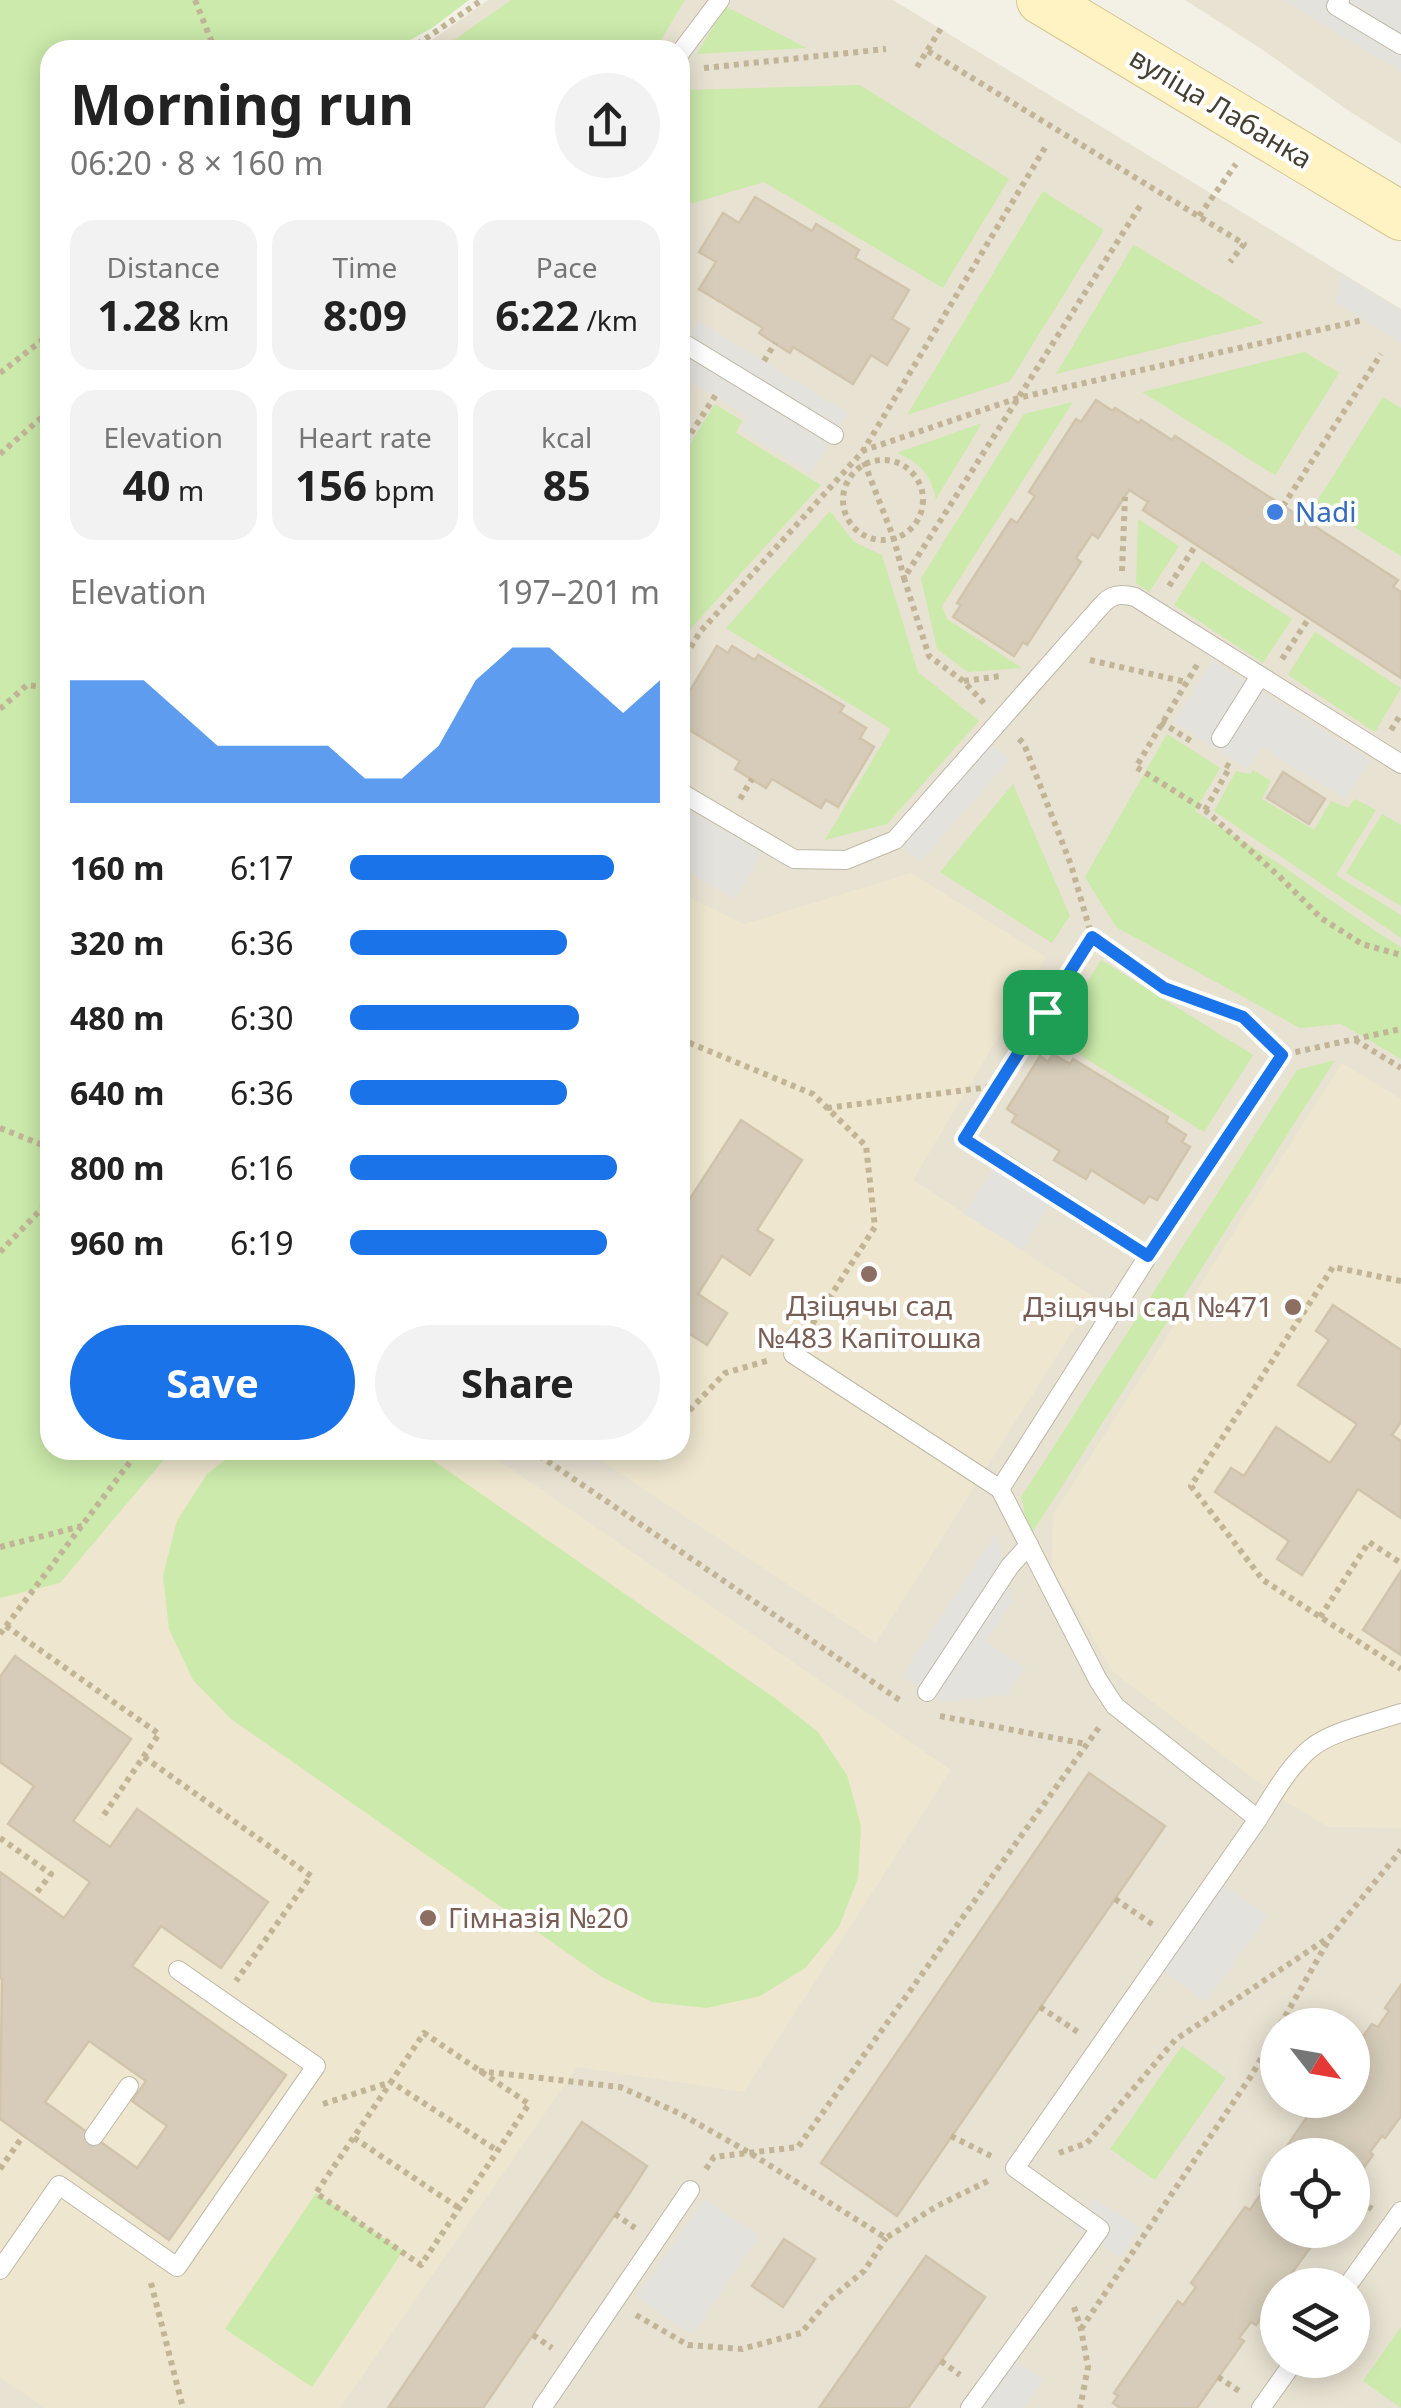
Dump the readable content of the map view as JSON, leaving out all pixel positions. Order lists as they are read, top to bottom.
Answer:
{
  "streets": {
    "main road": ["вуліца Лабанка"]
  },
  "places": [
    "Nadi",
    "Дзіцячы сад №483 Капітошка",
    "Дзіцячы сад №471",
    "Гімназія №20"
  ],
  "north": "bottom right",
  "page": {
    "heading": ["Morning run", "06:20 · 8 × 160 m"],
    "stats": [
      ["Distance", "1.28 km"],
      ["Time", "8:09"],
      ["Pace", "6:22 /km"],
      ["Elevation", "40 m"],
      ["Heart rate", "156 bpm"],
      ["kcal", "85"]
    ],
    "chart": ["Elevation", "197–201 m"],
    "list": [
      {
        "name": "160 m",
        "note": "6:17"
      },
      {
        "name": "320 m",
        "note": "6:36"
      },
      {
        "name": "480 m",
        "note": "6:30"
      },
      {
        "name": "640 m",
        "note": "6:36"
      },
      {
        "name": "800 m",
        "note": "6:16"
      },
      {
        "name": "960 m",
        "note": "6:19"
      }
    ],
    "buttons": ["Save", "Share"]
  }
}
